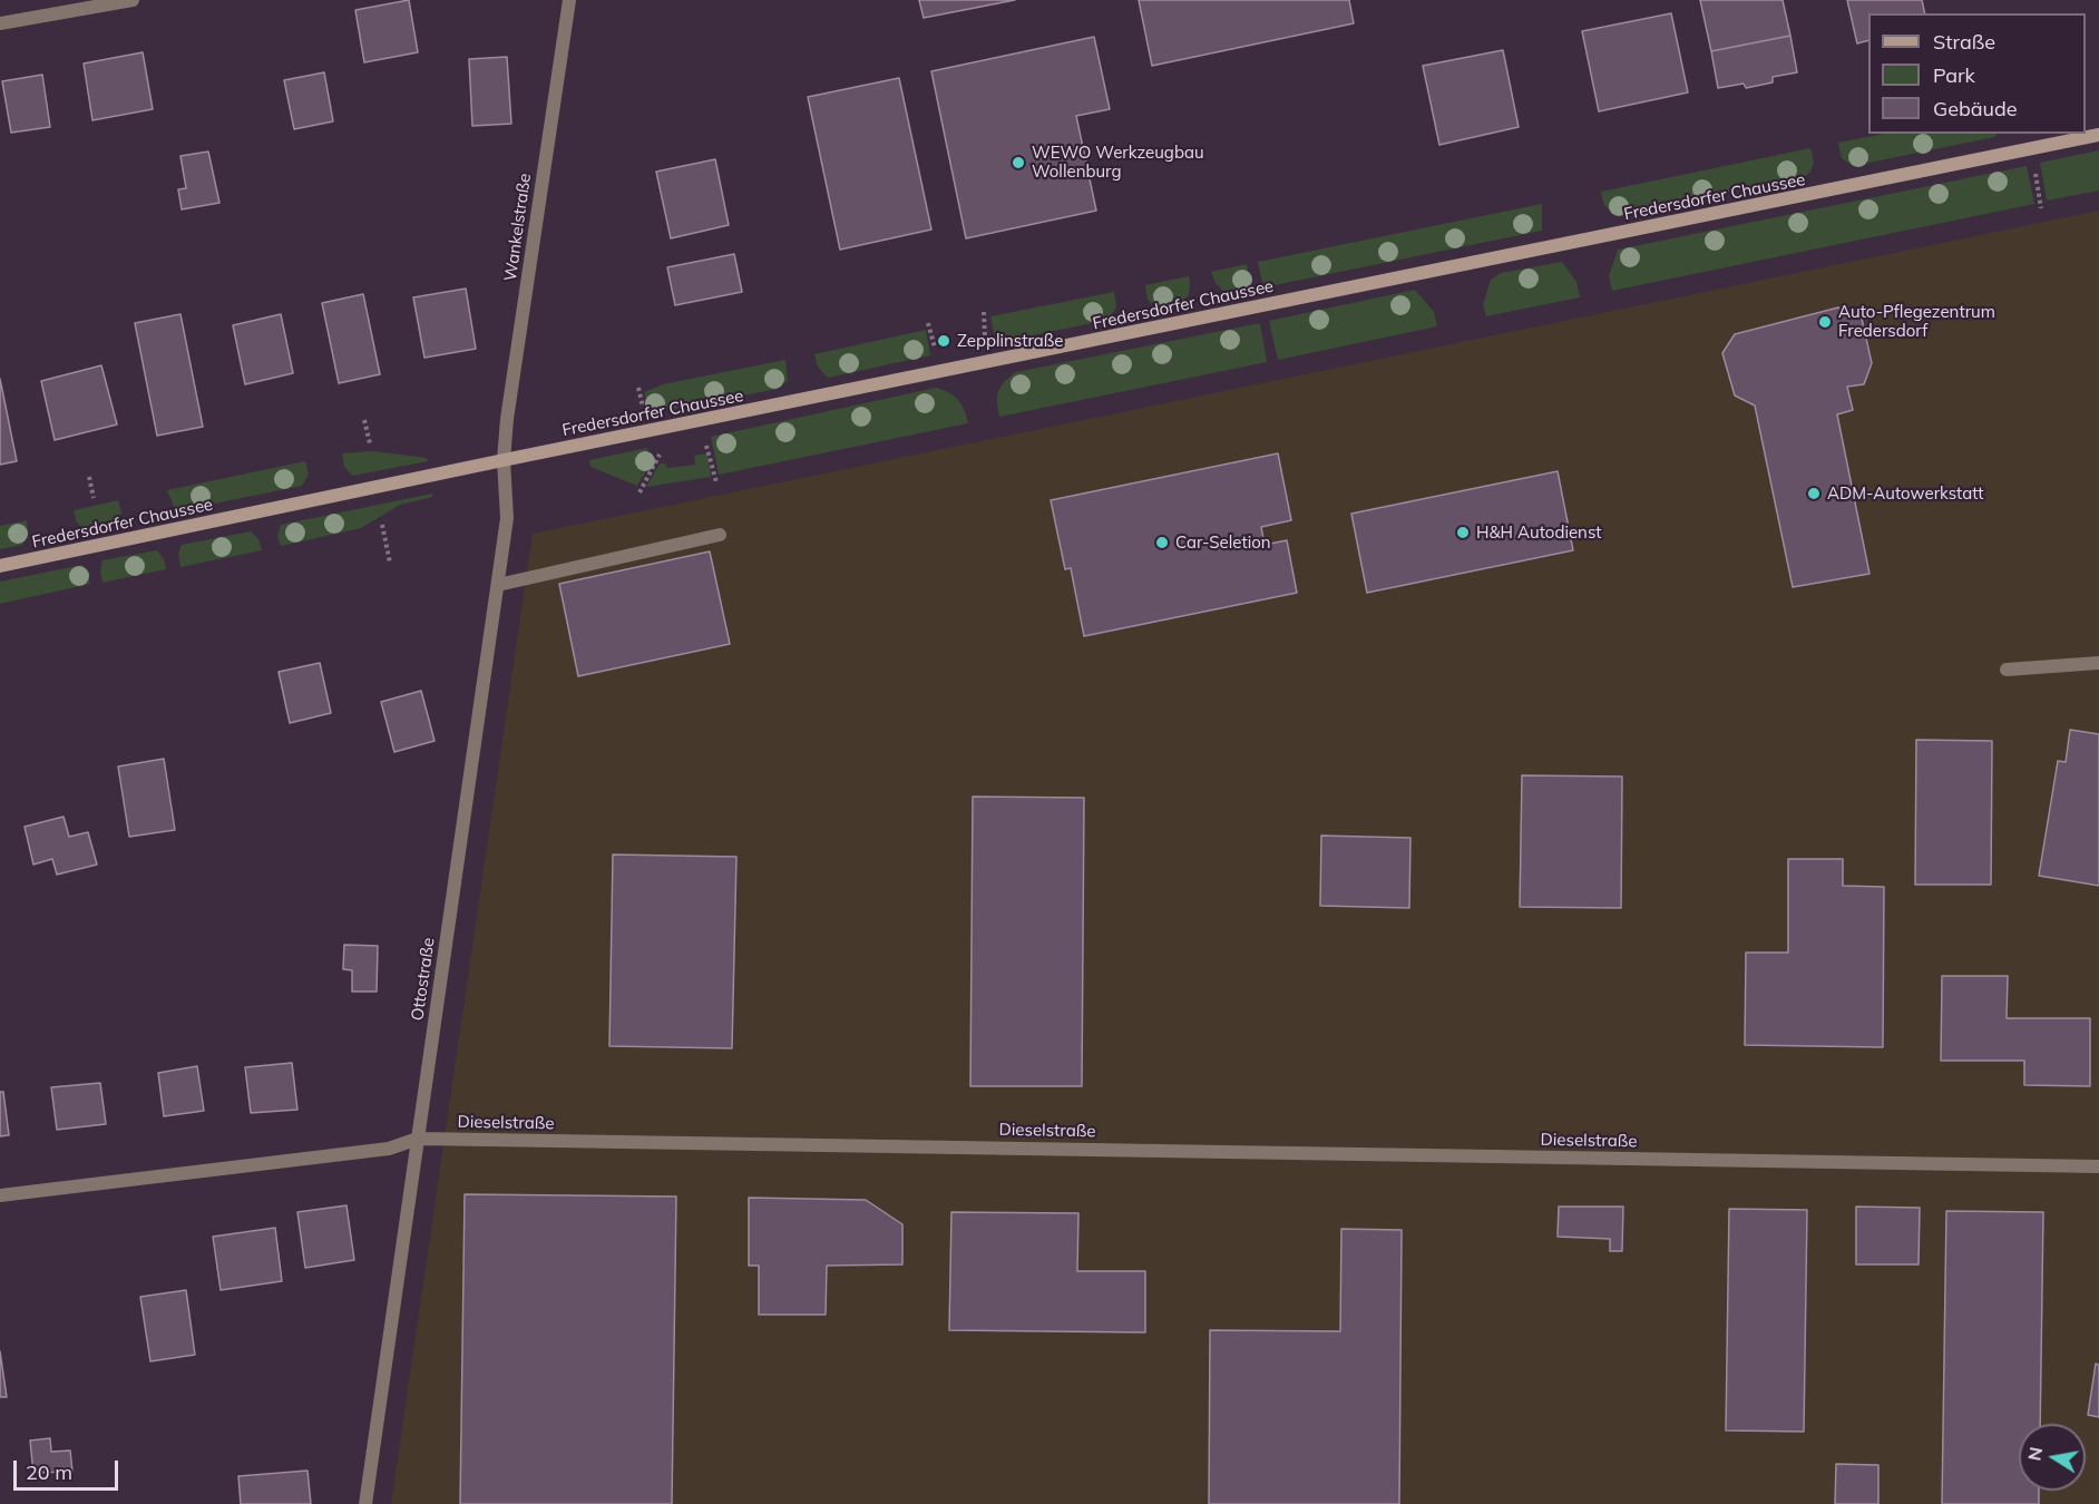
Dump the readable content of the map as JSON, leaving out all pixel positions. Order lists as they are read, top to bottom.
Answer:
{
  "streets": {
    "main road": ["Fredersdorfer Chaussee"],
    "street": ["Wankelstraße", "Ottostraße", "Dieselstraße"]
  },
  "crossings": [
    ["Fredersdorfer Chaussee", "Wankelstraße"],
    ["Fredersdorfer Chaussee", "Ottostraße"],
    ["Wankelstraße", "Ottostraße"],
    ["Ottostraße", "Dieselstraße"]
  ],
  "places": [
    "WEWO Werkzeugbau Wollenburg",
    "Auto-Pflegezentrum Fredersdorf",
    "Zepplinstraße",
    "ADM-Autowerkstatt",
    "H&H Autodienst",
    "Car-Seletion"
  ],
  "legend": ["Straße", "Park", "Gebäude"],
  "scale_bar": "20 m",
  "north": "left"
}
